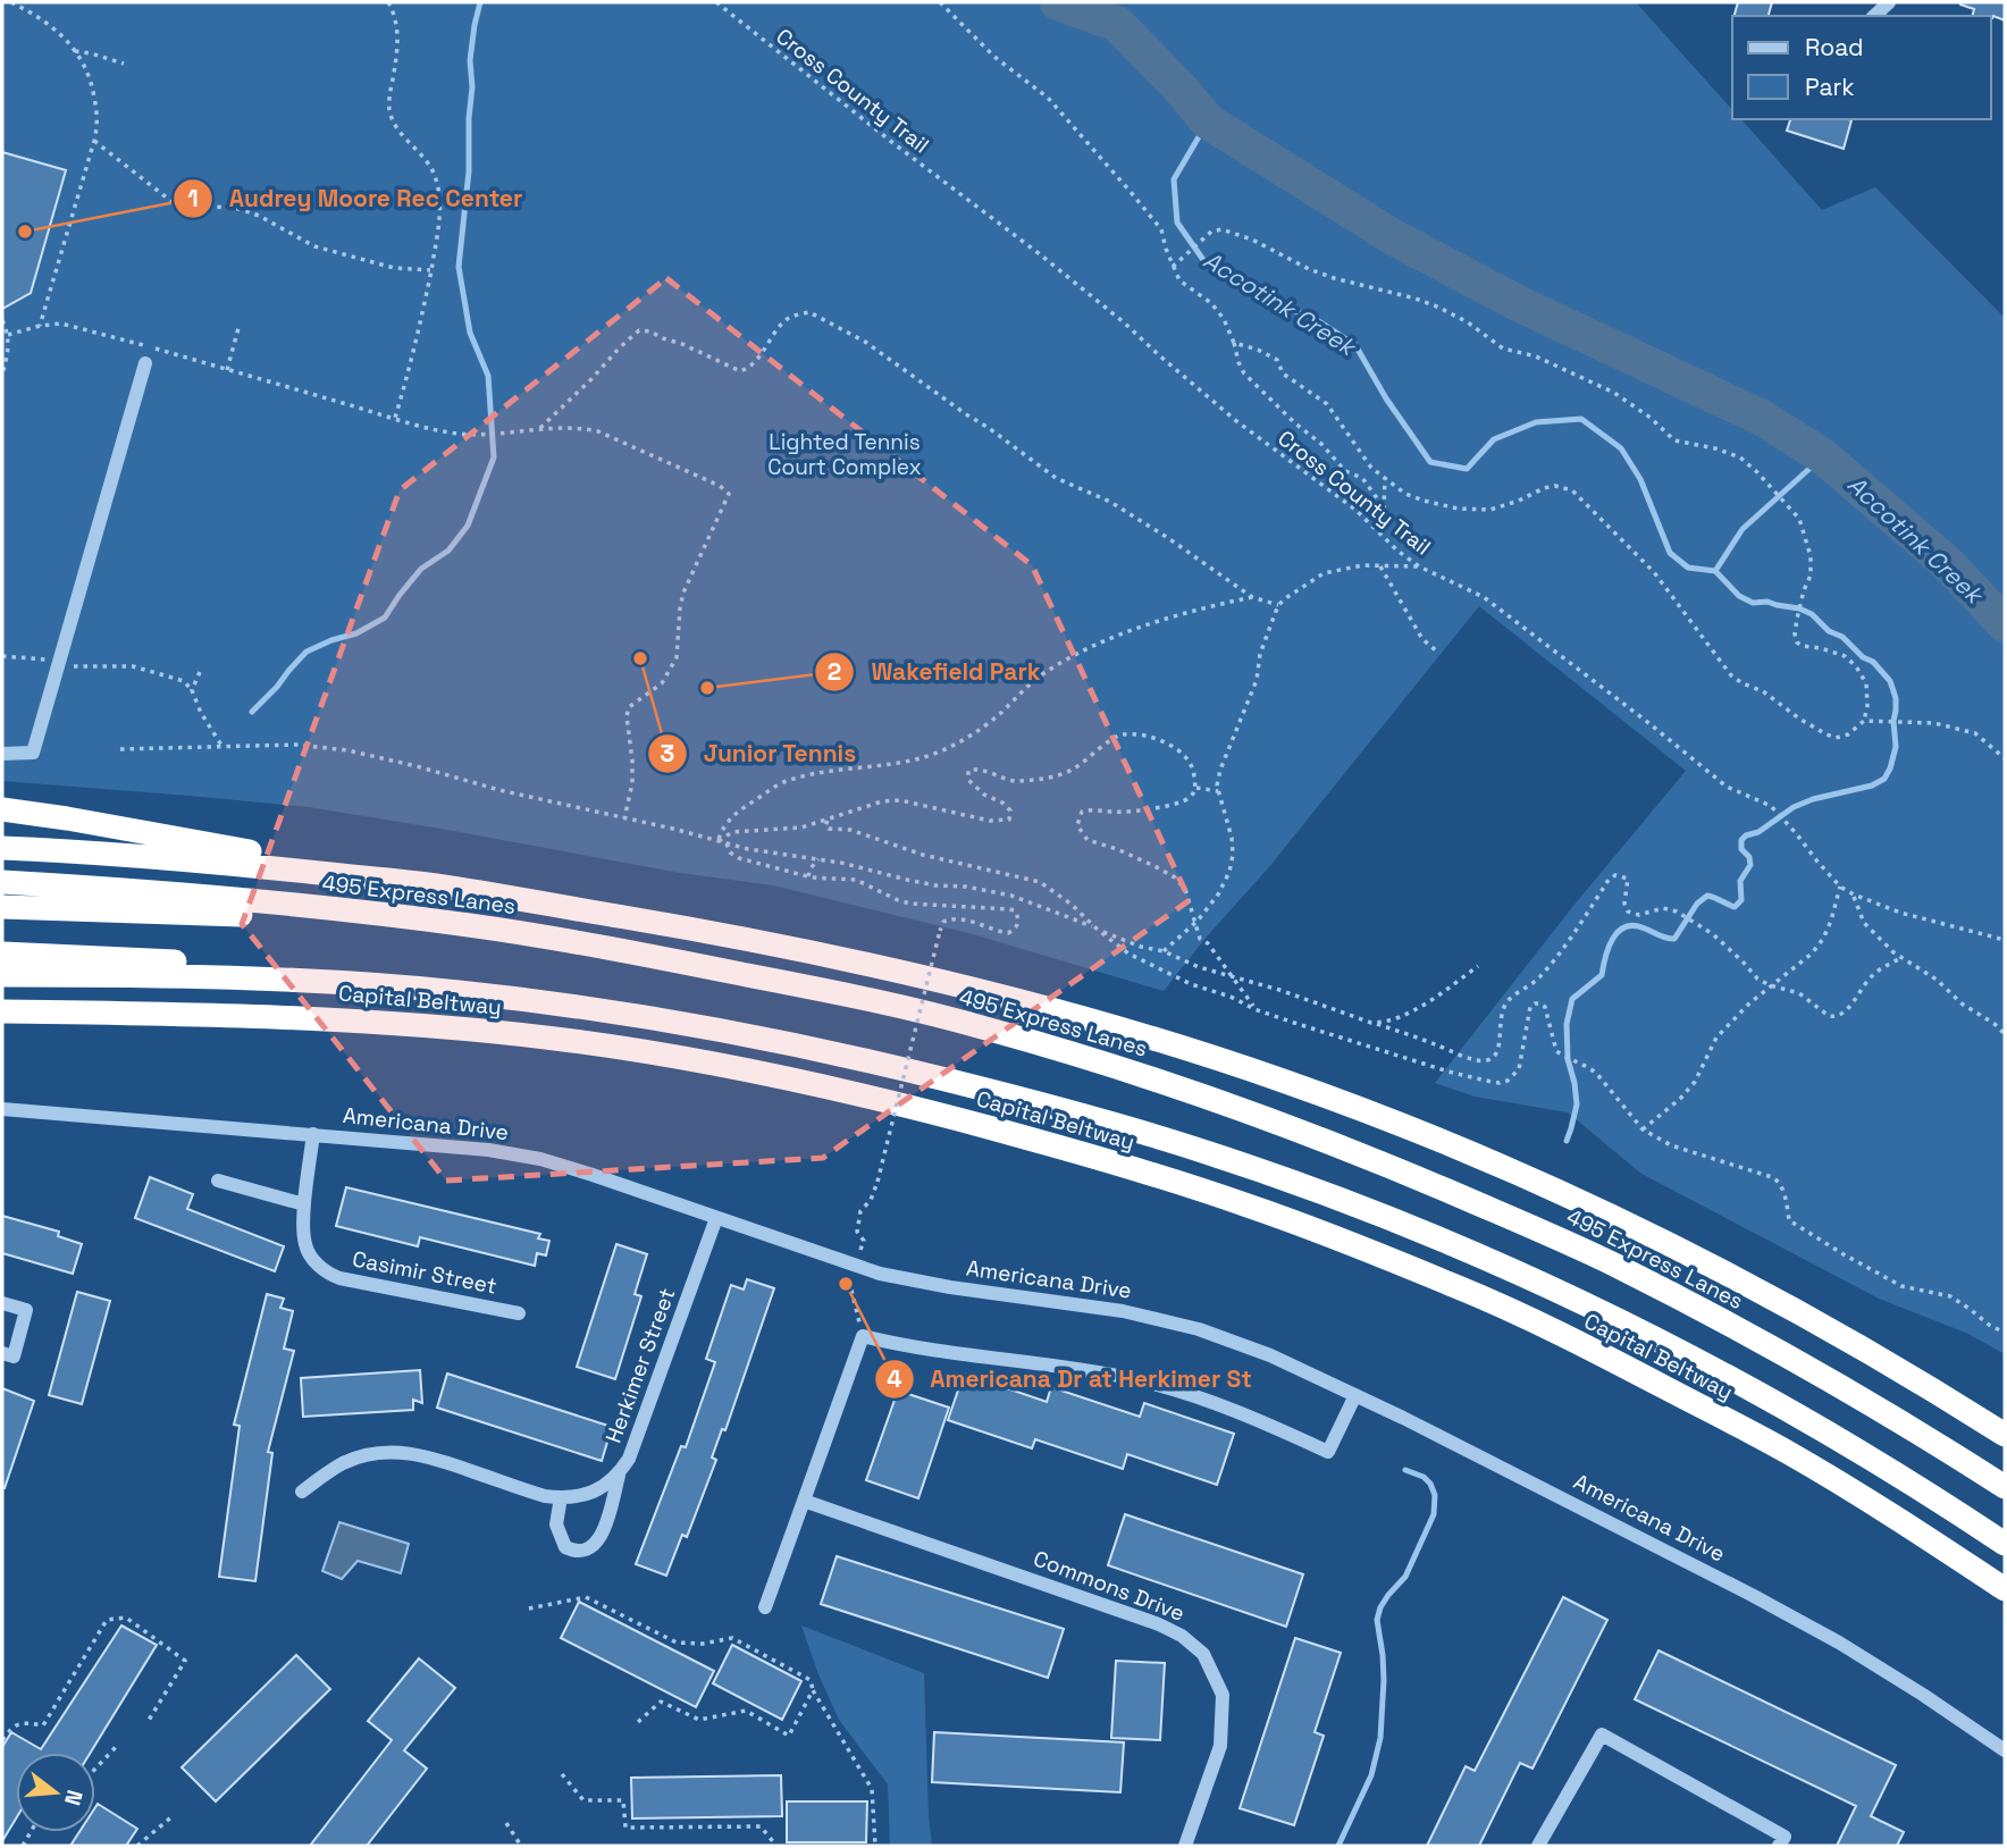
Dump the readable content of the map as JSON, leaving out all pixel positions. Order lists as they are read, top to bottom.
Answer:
{
  "streets": {
    "highway": ["495 Express Lanes", "Capital Beltway"],
    "street": [
      "Americana Drive",
      "Casimir Street",
      "Herkimer Street",
      "Commons Drive"
    ],
    "path": ["Cross County Trail"]
  },
  "crossings": [
    ["Americana Drive", "Casimir Street"],
    ["Americana Drive", "Herkimer Street"]
  ],
  "water": ["Accotink Creek"],
  "parks": ["Lighted Tennis Court Complex"],
  "places": [
    "Audrey Moore Rec Center",
    "Junior Tennis",
    "Wakefield Park",
    "Americana Dr at Herkimer St"
  ],
  "legend": ["Road", "Park"],
  "north": "right"
}
